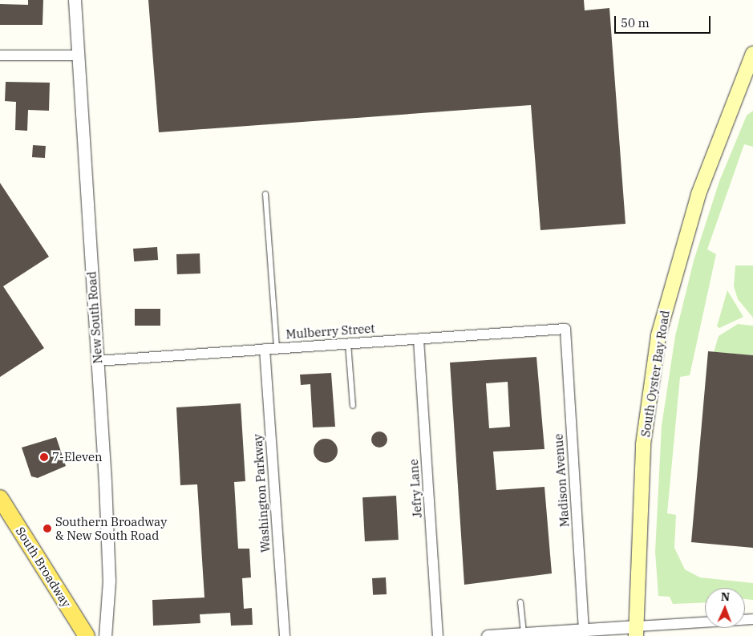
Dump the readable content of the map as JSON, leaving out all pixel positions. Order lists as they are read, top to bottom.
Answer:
{
  "streets": {
    "main road": ["South Oyster Bay Road", "South Broadway"],
    "street": [
      "New South Road",
      "Mulberry Street",
      "Madison Avenue",
      "Jefry Lane",
      "Washington Parkway"
    ]
  },
  "crossings": [
    ["New South Road", "Mulberry Street"],
    ["Mulberry Street", "Madison Avenue"],
    ["Mulberry Street", "Jefry Lane"],
    ["Mulberry Street", "Washington Parkway"]
  ],
  "places": ["7-Eleven", "Southern Broadway & New South Road"],
  "scale_bar": "50 m",
  "north": "top"
}
